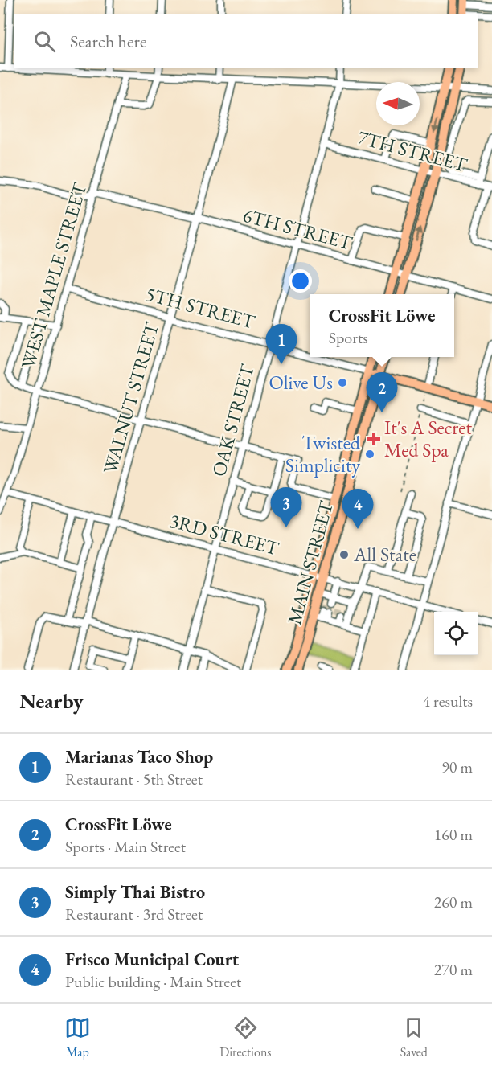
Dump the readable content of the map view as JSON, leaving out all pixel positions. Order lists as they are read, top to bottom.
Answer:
{
  "streets": {
    "main road": ["5TH STREET", "MAIN STREET"],
    "street": [
      "7TH STREET",
      "6TH STREET",
      "WEST MAPLE STREET",
      "WALNUT STREET",
      "OAK STREET",
      "3RD STREET"
    ]
  },
  "crossings": [
    ["7TH STREET", "OAK STREET"],
    ["6TH STREET", "WEST MAPLE STREET"],
    ["6TH STREET", "WALNUT STREET"],
    ["6TH STREET", "OAK STREET"],
    ["WEST MAPLE STREET", "5TH STREET"],
    ["WEST MAPLE STREET", "3RD STREET"],
    ["5TH STREET", "WALNUT STREET"],
    ["5TH STREET", "OAK STREET"],
    ["5TH STREET", "MAIN STREET"],
    ["WALNUT STREET", "3RD STREET"],
    ["OAK STREET", "3RD STREET"],
    ["3RD STREET", "MAIN STREET"]
  ],
  "places": {
    "other": ["Olive Us", "Twisted Simplicity", "All State"],
    "health": ["It's A Secret Med Spa"]
  },
  "north": "left",
  "page": {
    "search": "Search here",
    "popup": ["CrossFit Löwe", "Sports"],
    "pins": [
      "1",
      "2",
      "3",
      "4"
    ],
    "heading": ["Nearby", "4 results"],
    "list": [
      {
        "mark": "1",
        "name": "Marianas Taco Shop",
        "note": "Restaurant · 5th Street",
        "value": "90 m"
      },
      {
        "mark": "2",
        "name": "CrossFit Löwe",
        "note": "Sports · Main Street",
        "value": "160 m"
      },
      {
        "mark": "3",
        "name": "Simply Thai Bistro",
        "note": "Restaurant · 3rd Street",
        "value": "260 m"
      },
      {
        "mark": "4",
        "name": "Frisco Municipal Court",
        "note": "Public building · Main Street",
        "value": "270 m"
      }
    ],
    "nav": ["Map", "Directions", "Saved"]
  }
}
